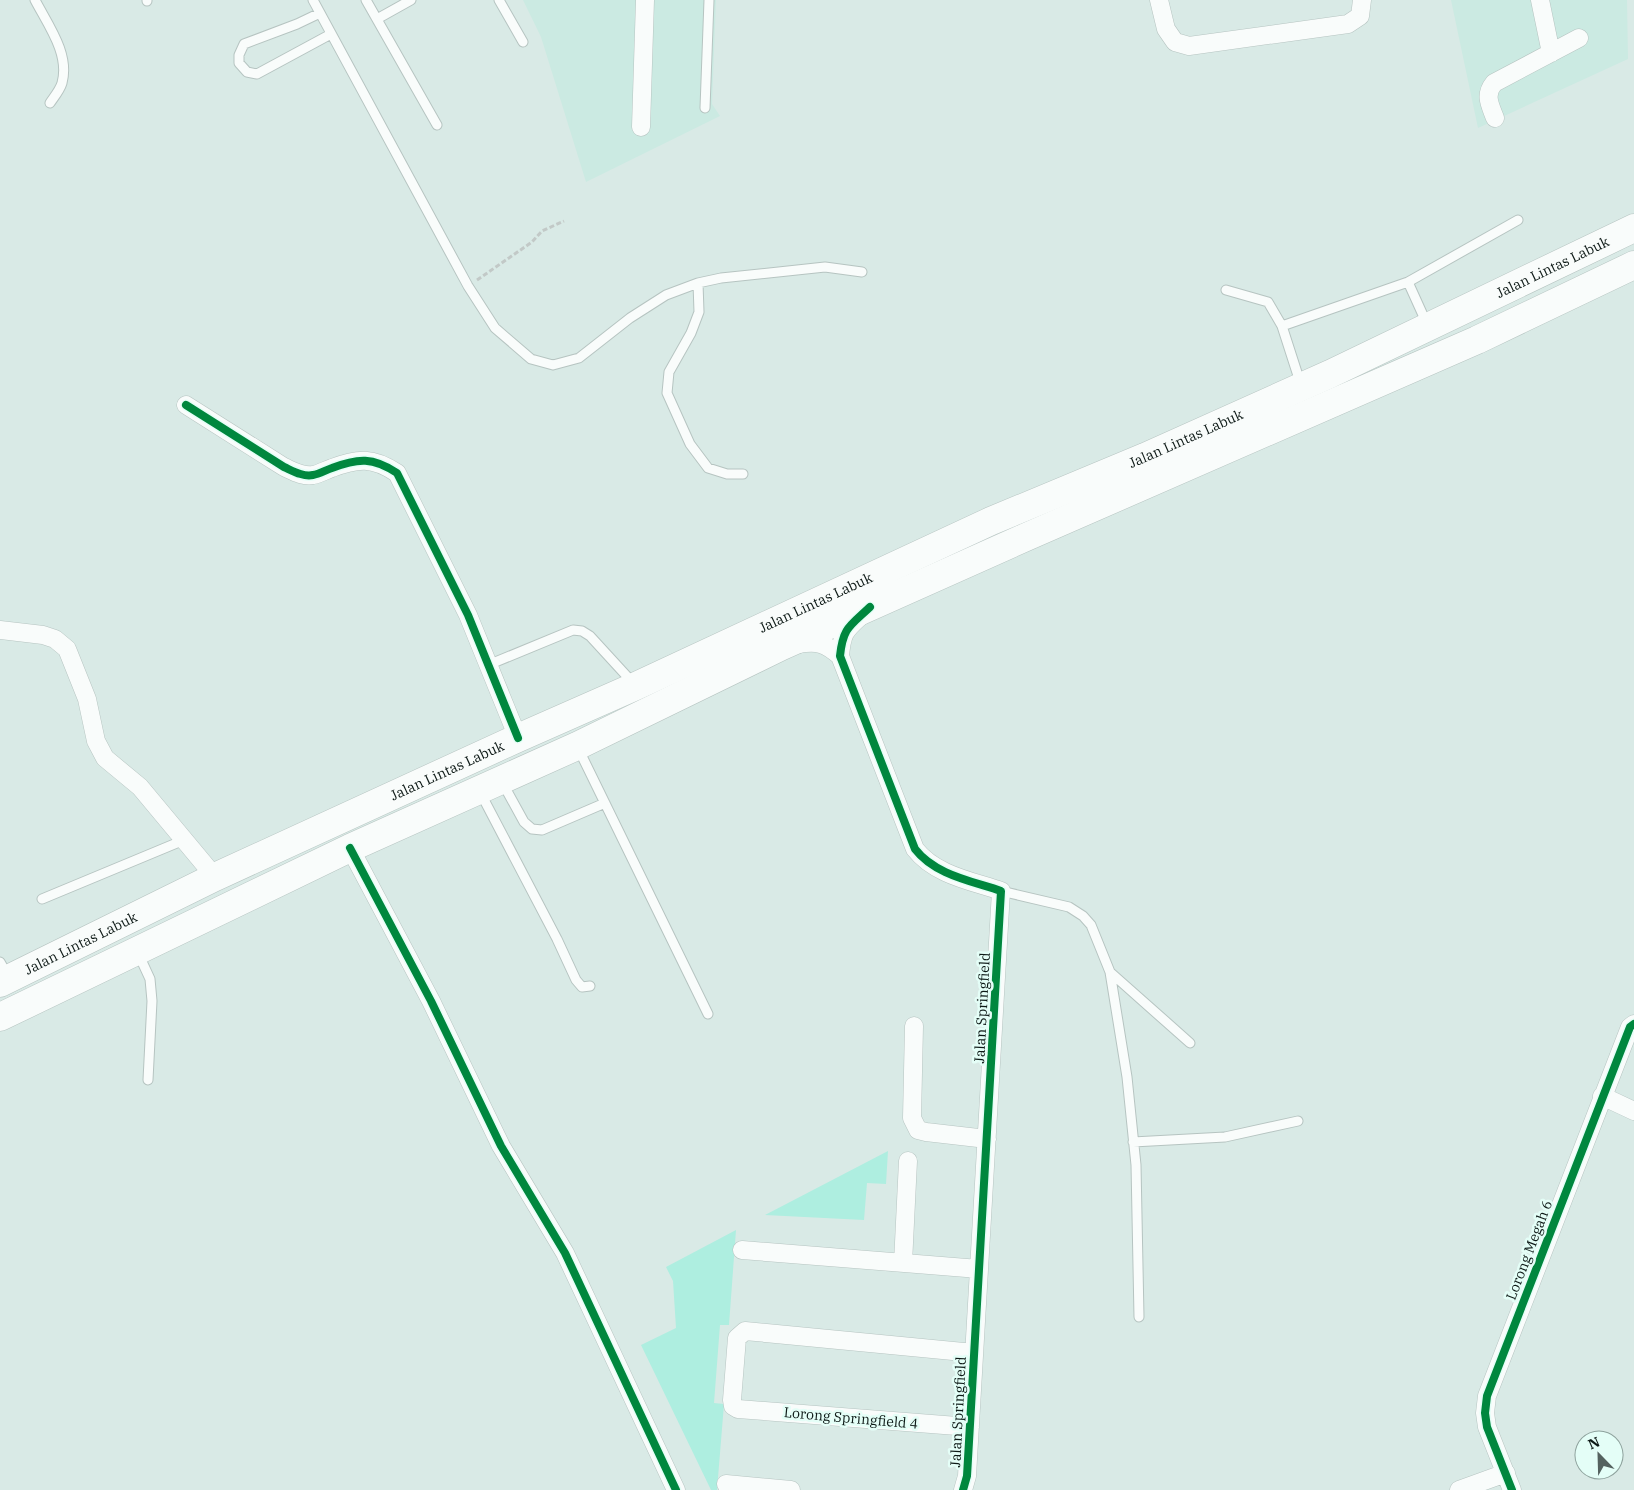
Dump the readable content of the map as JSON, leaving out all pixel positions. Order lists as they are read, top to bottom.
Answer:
{
  "streets": {
    "main road": ["Jalan Lintas Labuk"],
    "street": ["Jalan Springfield", "Lorong Megah 6", "Lorong Springfield 4"]
  },
  "crossings": [
    ["Jalan Springfield", "Lorong Springfield 4"]
  ],
  "north": "top left"
}
